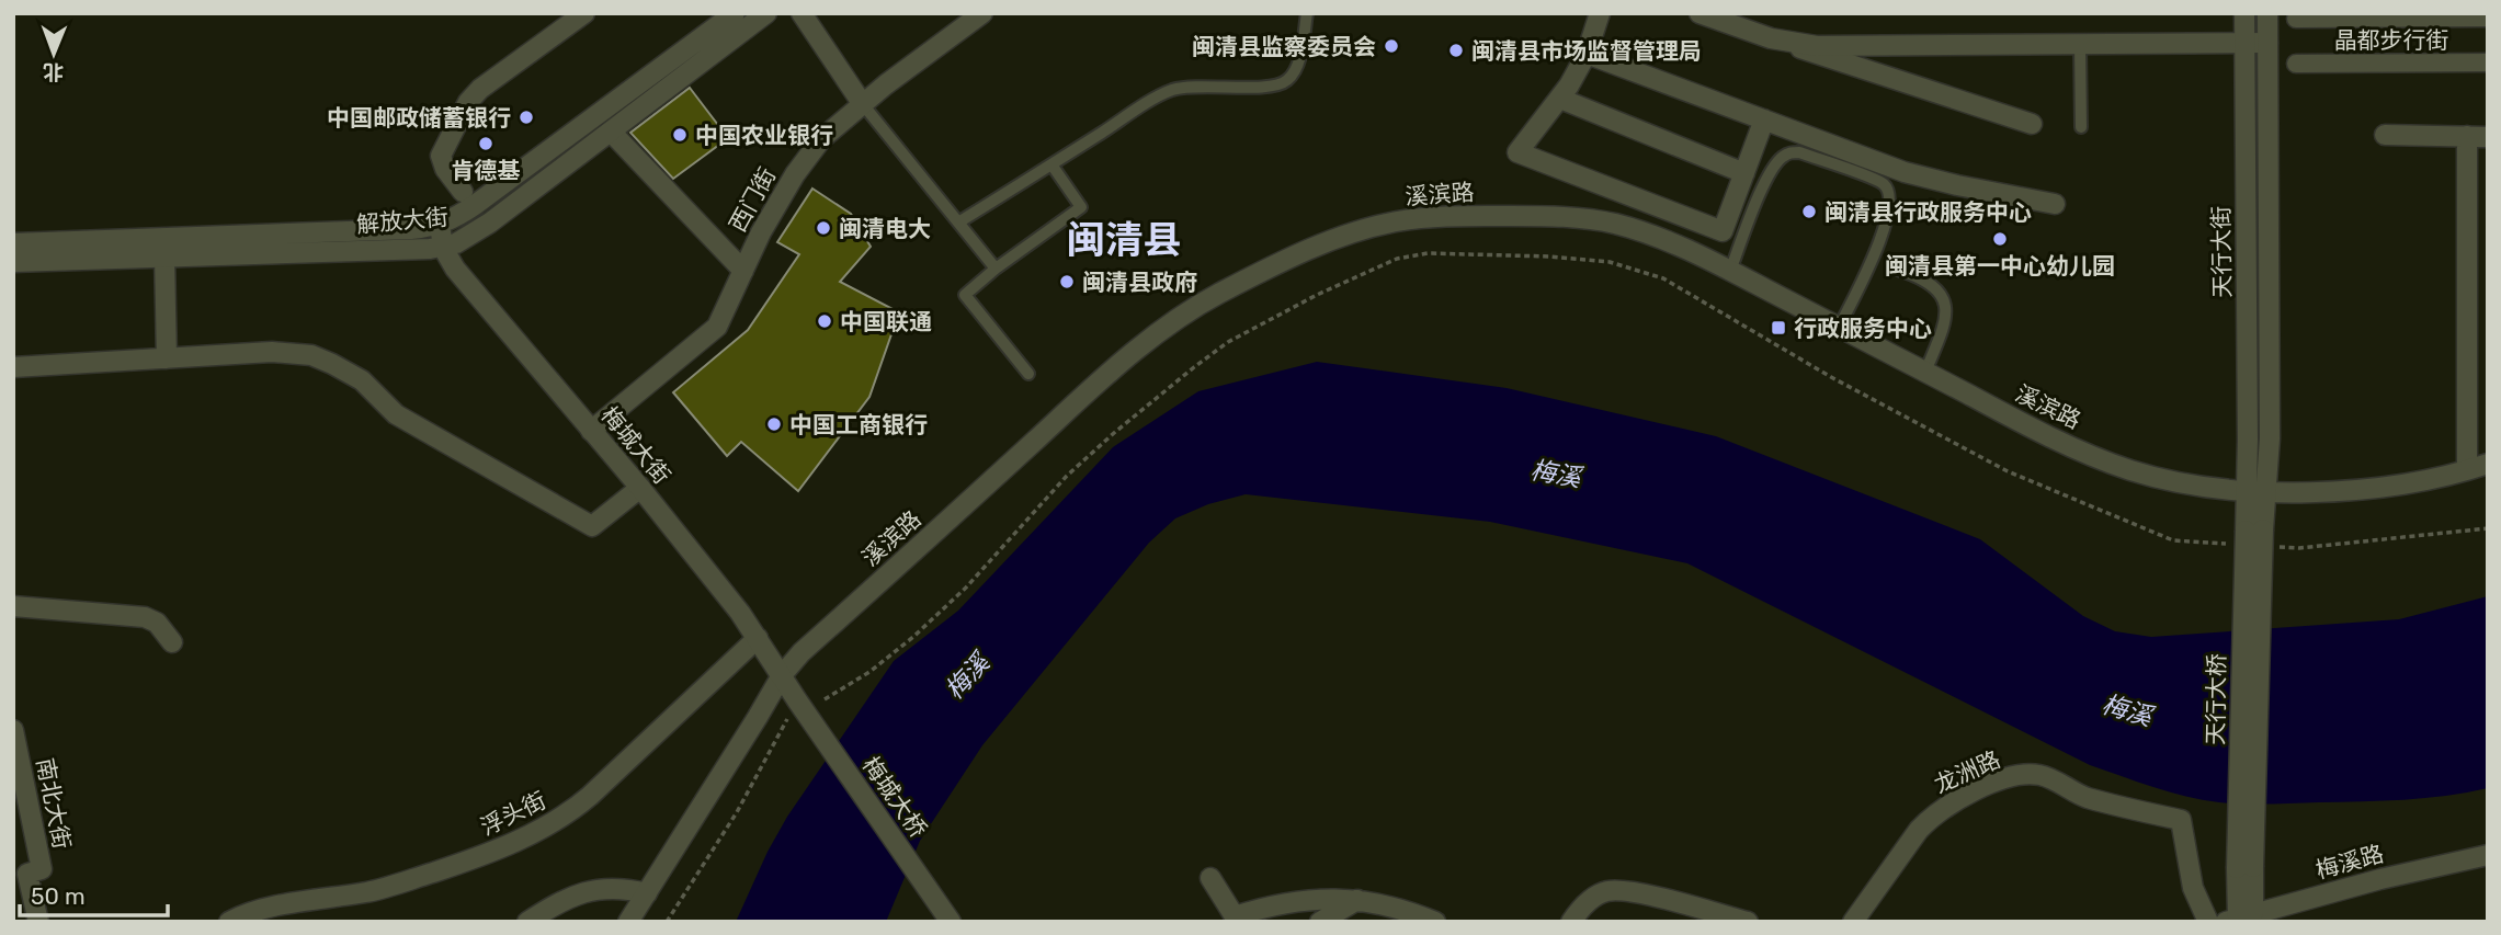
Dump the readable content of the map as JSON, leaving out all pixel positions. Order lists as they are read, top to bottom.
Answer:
{
  "streets": {
    "street": [
      "晶都步行街",
      "溪滨路",
      "西门街",
      "解放大街",
      "天行大街",
      "梅城大街",
      "天行大桥",
      "龙洲路",
      "梅城大桥",
      "南北大街",
      "浮头街",
      "梅溪路"
    ]
  },
  "crossings": [
    ["溪滨路", "天行大街"],
    ["溪滨路", "梅城大街"],
    ["西门街", "梅城大街"],
    ["解放大街", "梅城大街"],
    ["天行大街", "天行大桥"],
    ["梅城大街", "梅城大桥"],
    ["梅城大街", "浮头街"],
    ["天行大桥", "梅溪路"]
  ],
  "districts": ["闽清县"],
  "water": ["梅溪"],
  "places": {
    "other": [
      "闽清县监察委员会",
      "闽清县市场监督管理局",
      "中国邮政储蓄银行",
      "中国农业银行",
      "肯德基",
      "闽清县行政服务中心",
      "闽清电大",
      "闽清县第一中心幼儿园",
      "闽清县政府",
      "中国联通",
      "中国工商银行"
    ],
    "transit": ["行政服务中心"]
  },
  "scale_bar": "50 m",
  "north": "bottom"
}
